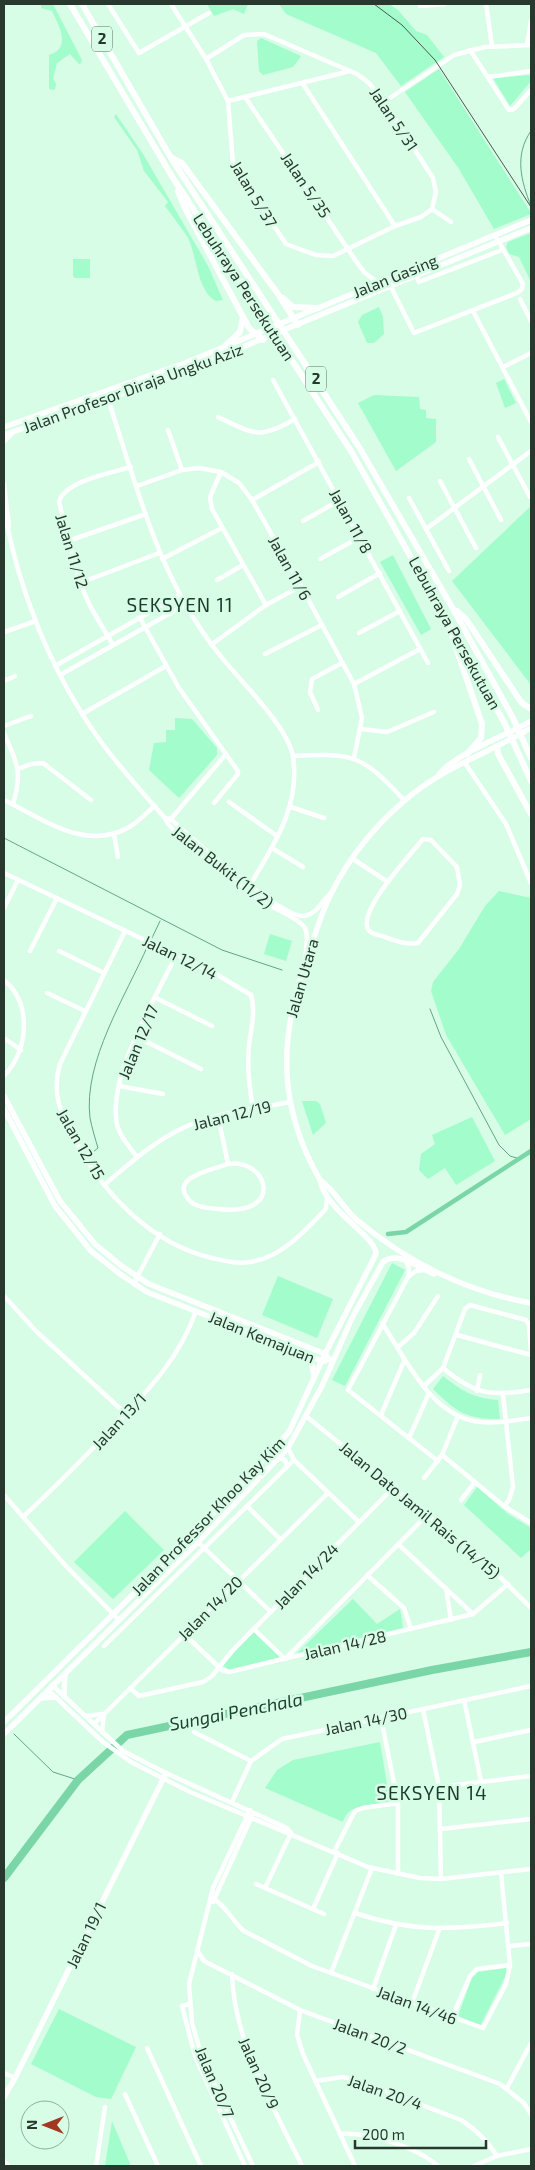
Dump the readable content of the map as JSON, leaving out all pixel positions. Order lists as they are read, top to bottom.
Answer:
{
  "streets": {
    "highway": ["2", "Lebuhraya Persekutuan"],
    "main road": [
      "Jalan Gasing",
      "Jalan Profesor Diraja Ungku Aziz",
      "Jalan Utara",
      "Jalan Kemajuan",
      "Jalan Professor Khoo Kay Kim",
      "Jalan 19/1"
    ],
    "street": [
      "Jalan 5/31",
      "Jalan 5/35",
      "Jalan 5/37",
      "Jalan 11/8",
      "Jalan 11/12",
      "Jalan 11/6",
      "Jalan Bukit (11/2)",
      "Jalan 12/14",
      "Jalan 12/17",
      "Jalan 12/19",
      "Jalan 12/15",
      "Jalan 13/1",
      "Jalan Dato Jamil Rais (14/15)",
      "Jalan 14/24",
      "Jalan 14/20",
      "Jalan 14/28",
      "Jalan 14/30",
      "Jalan 14/46",
      "Jalan 20/2",
      "Jalan 20/9",
      "Jalan 20/7",
      "Jalan 20/4"
    ]
  },
  "crossings": [
    ["Jalan 5/31", "Jalan 5/37"],
    ["Jalan 5/35", "Jalan 5/37"],
    ["Jalan 5/35", "Jalan Gasing"],
    ["Jalan Gasing", "Jalan Profesor Diraja Ungku Aziz"],
    ["Jalan Bukit (11/2)", "Jalan Utara"],
    ["Jalan 12/14", "Jalan 12/17"],
    ["Jalan 12/14", "Jalan 12/19"],
    ["Jalan 12/14", "Jalan 12/15"],
    ["Jalan Utara", "Jalan 12/19"],
    ["Jalan Utara", "Jalan Professor Khoo Kay Kim"],
    ["Jalan 12/17", "Jalan 12/19"],
    ["Jalan 12/19", "Jalan 12/15"],
    ["Jalan 12/15", "Jalan Professor Khoo Kay Kim"],
    ["Jalan Kemajuan", "Jalan 13/1"],
    ["Jalan Kemajuan", "Jalan Professor Khoo Kay Kim"],
    ["Jalan Dato Jamil Rais (14/15)", "Jalan Professor Khoo Kay Kim"],
    ["Jalan Dato Jamil Rais (14/15)", "Jalan 14/24"],
    ["Jalan Dato Jamil Rais (14/15)", "Jalan 14/28"],
    ["Jalan 14/24", "Jalan 14/20"],
    ["Jalan 14/24", "Jalan 14/28"],
    ["Jalan 14/46", "Jalan 20/7"],
    ["Jalan 20/2", "Jalan 20/9"],
    ["Jalan 20/2", "Jalan 20/7"]
  ],
  "districts": ["SEKSYEN 11", "SEKSYEN 14"],
  "water": ["Sungai Penchala"],
  "scale_bar": "200 m",
  "north": "left"
}
